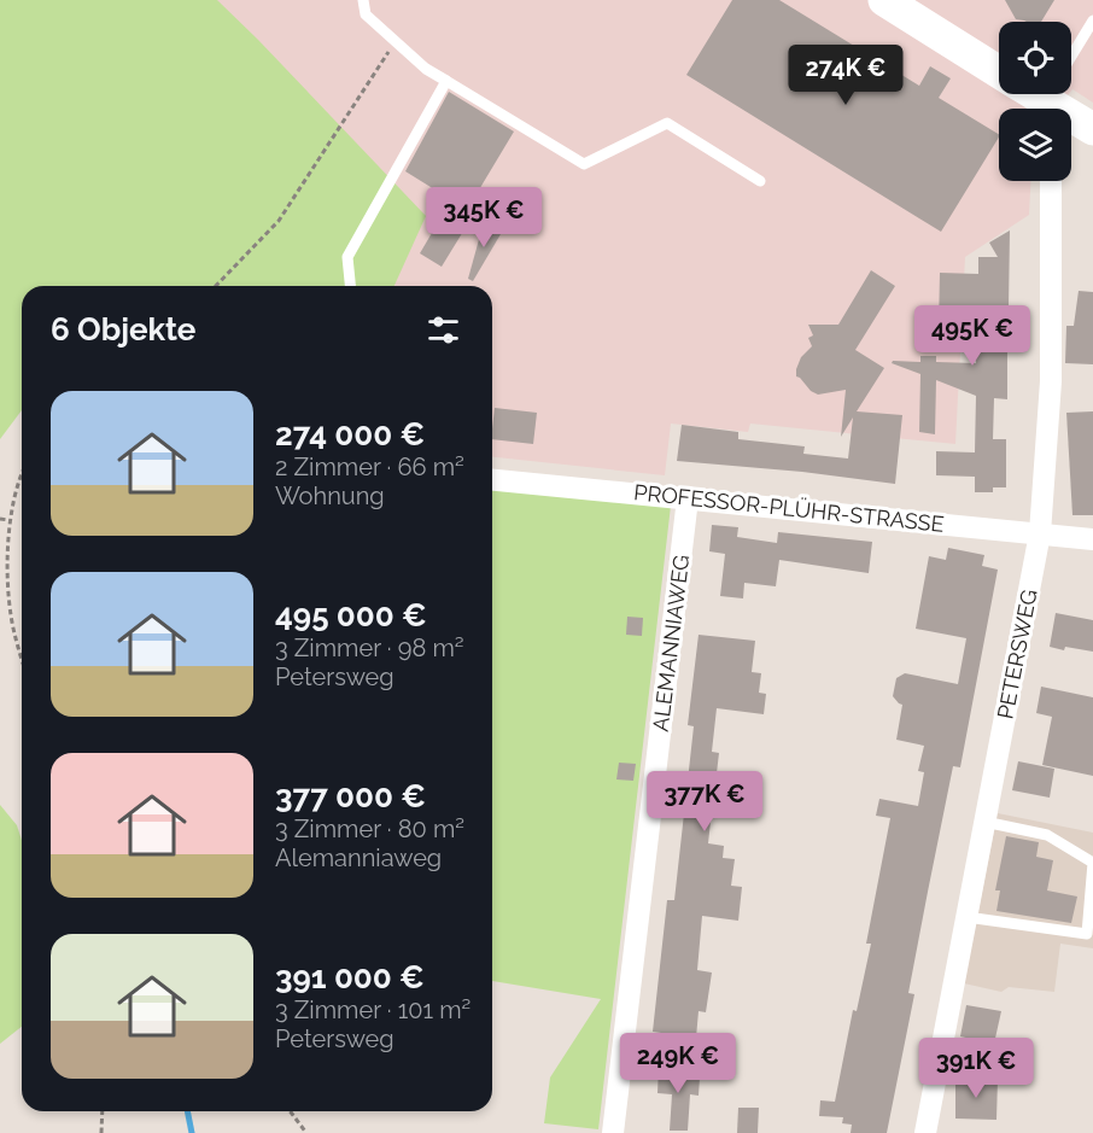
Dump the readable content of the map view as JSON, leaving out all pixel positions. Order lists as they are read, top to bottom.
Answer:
{
  "streets": {
    "street": ["PROFESSOR-PLÜHR-STRASSE", "ALEMANNIAWEG", "PETERSWEG"]
  },
  "crossings": [
    ["PROFESSOR-PLÜHR-STRASSE", "ALEMANNIAWEG"],
    ["PROFESSOR-PLÜHR-STRASSE", "PETERSWEG"]
  ],
  "page": {
    "price": [
      "274K €",
      "345K €",
      "495K €",
      "377K €",
      "249K €",
      "391K €"
    ],
    "heading": "6 Objekte",
    "list": [
      {
        "name": "274 000 €",
        "note": "2 Zimmer · 66 m² · Wohnung"
      },
      {
        "name": "495 000 €",
        "note": "3 Zimmer · 98 m² · Petersweg"
      },
      {
        "name": "377 000 €",
        "note": "3 Zimmer · 80 m² · Alemanniaweg"
      },
      {
        "name": "391 000 €",
        "note": "3 Zimmer · 101 m² · Petersweg"
      }
    ]
  }
}
